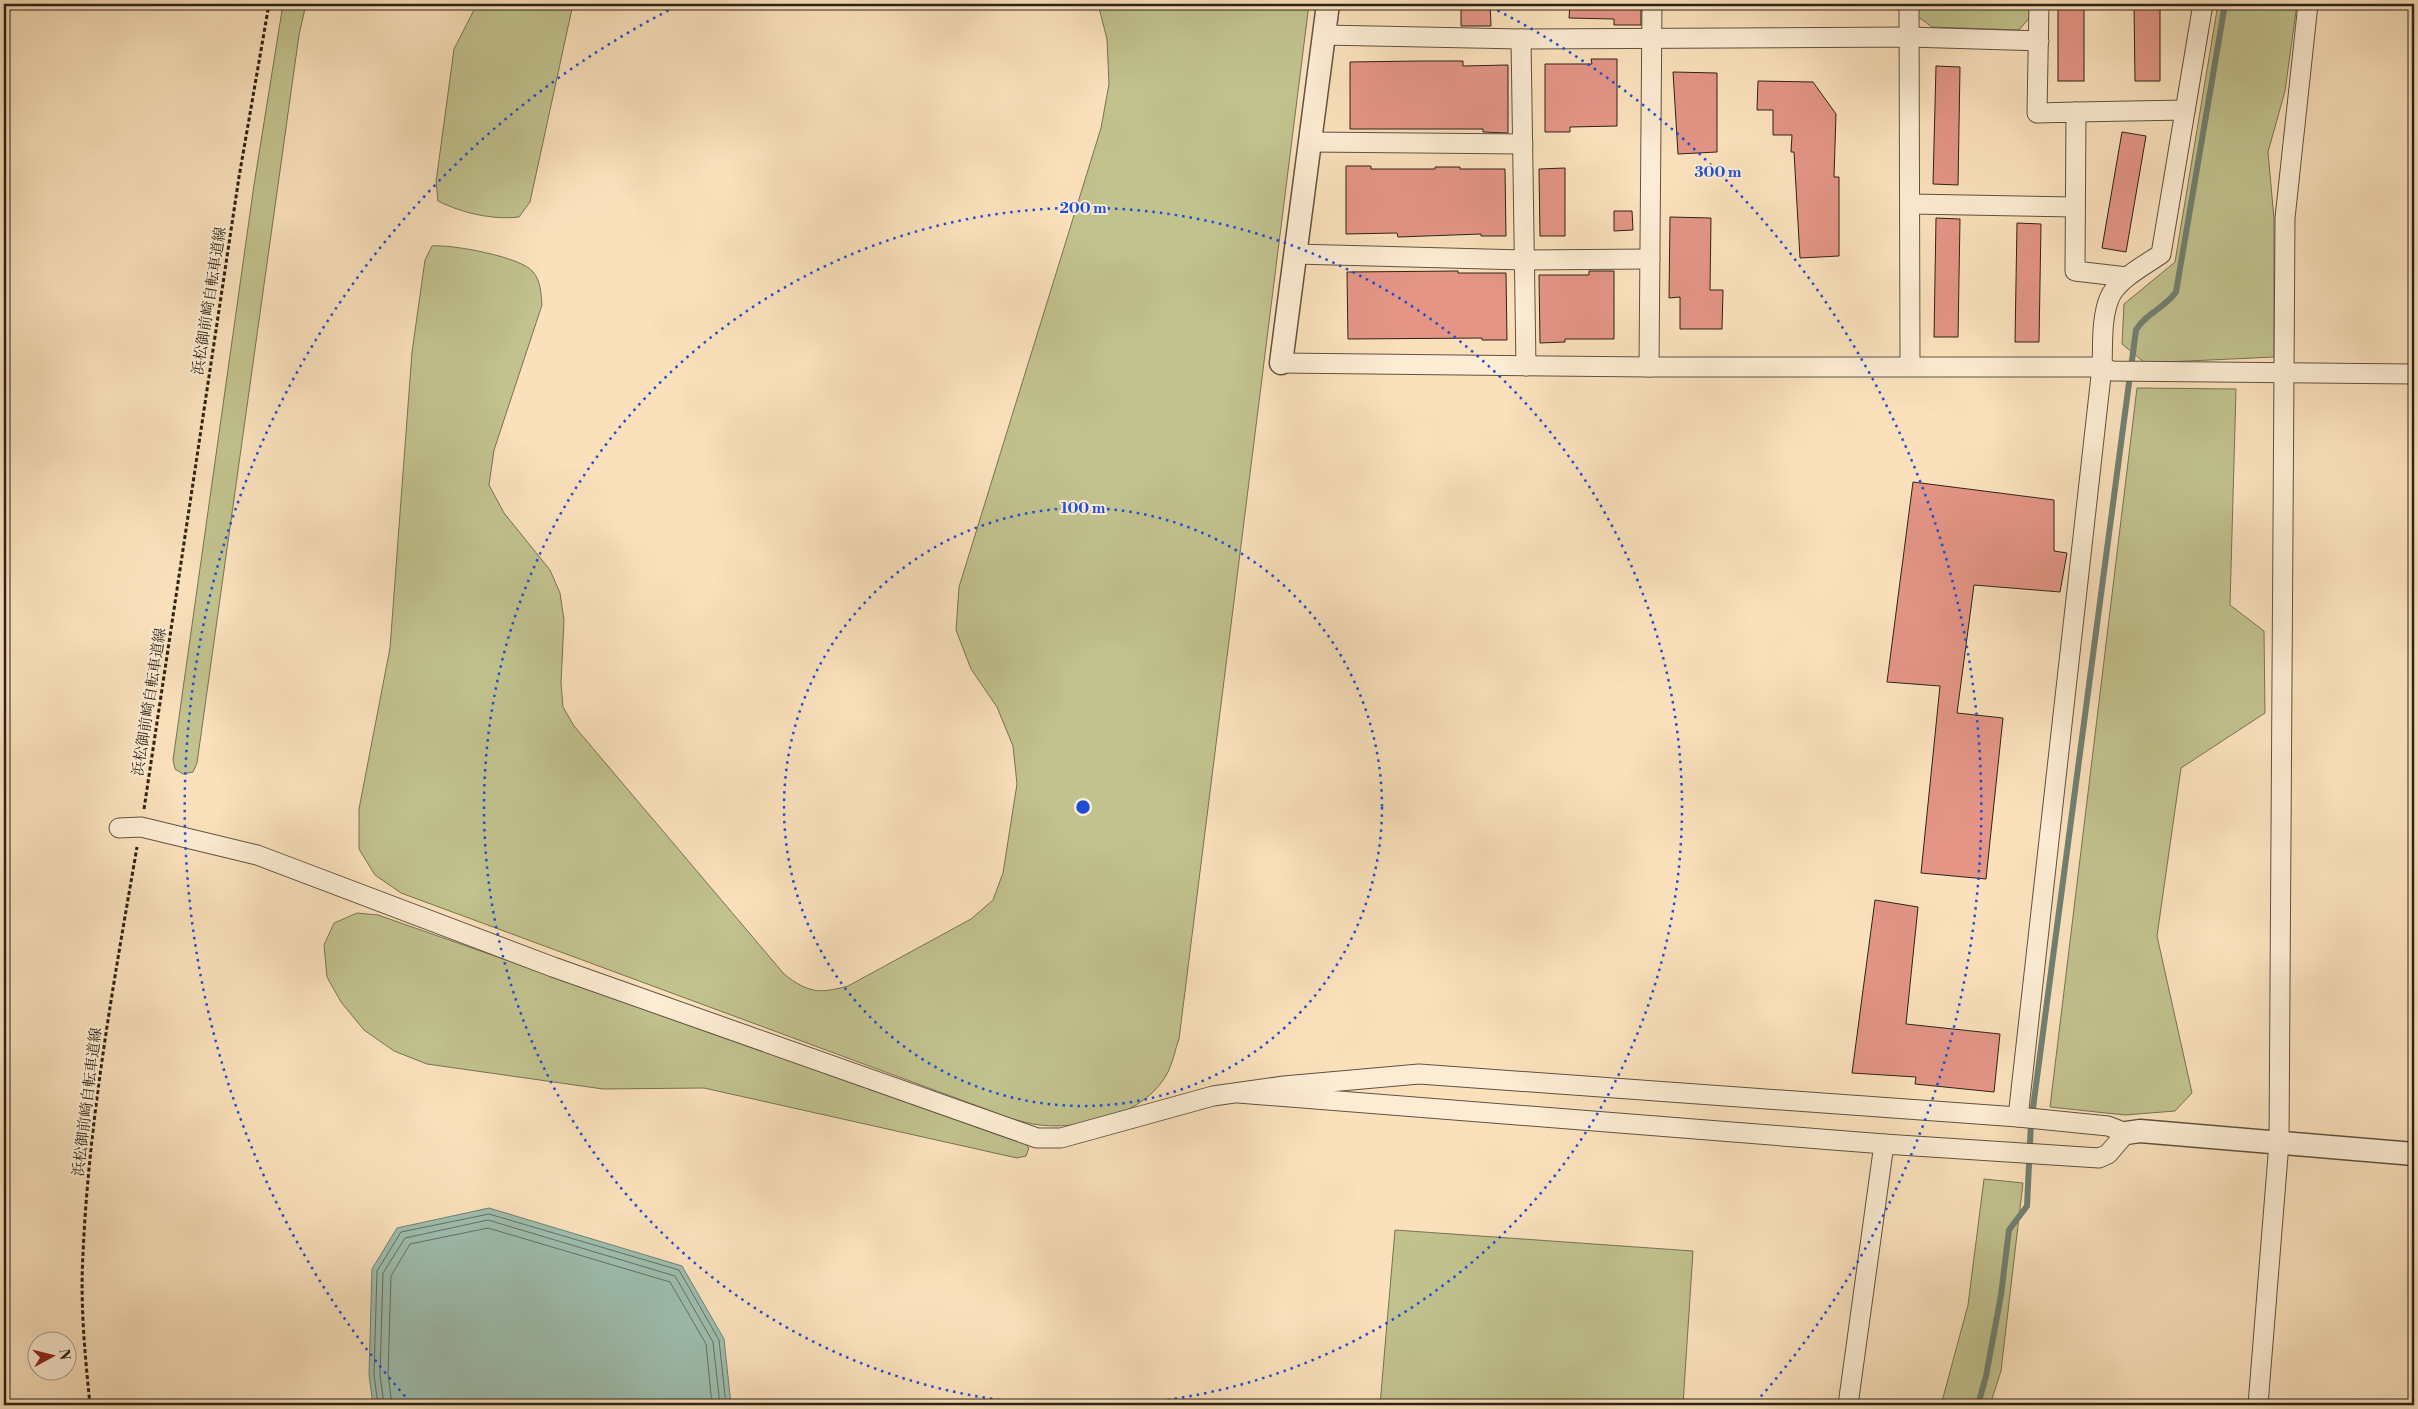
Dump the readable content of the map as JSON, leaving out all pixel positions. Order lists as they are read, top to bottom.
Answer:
{
  "streets": {
    "path": ["浜松御前崎自転車道線"]
  },
  "north": "right",
  "rings": ["300 m", "200 m", "100 m"]
}
